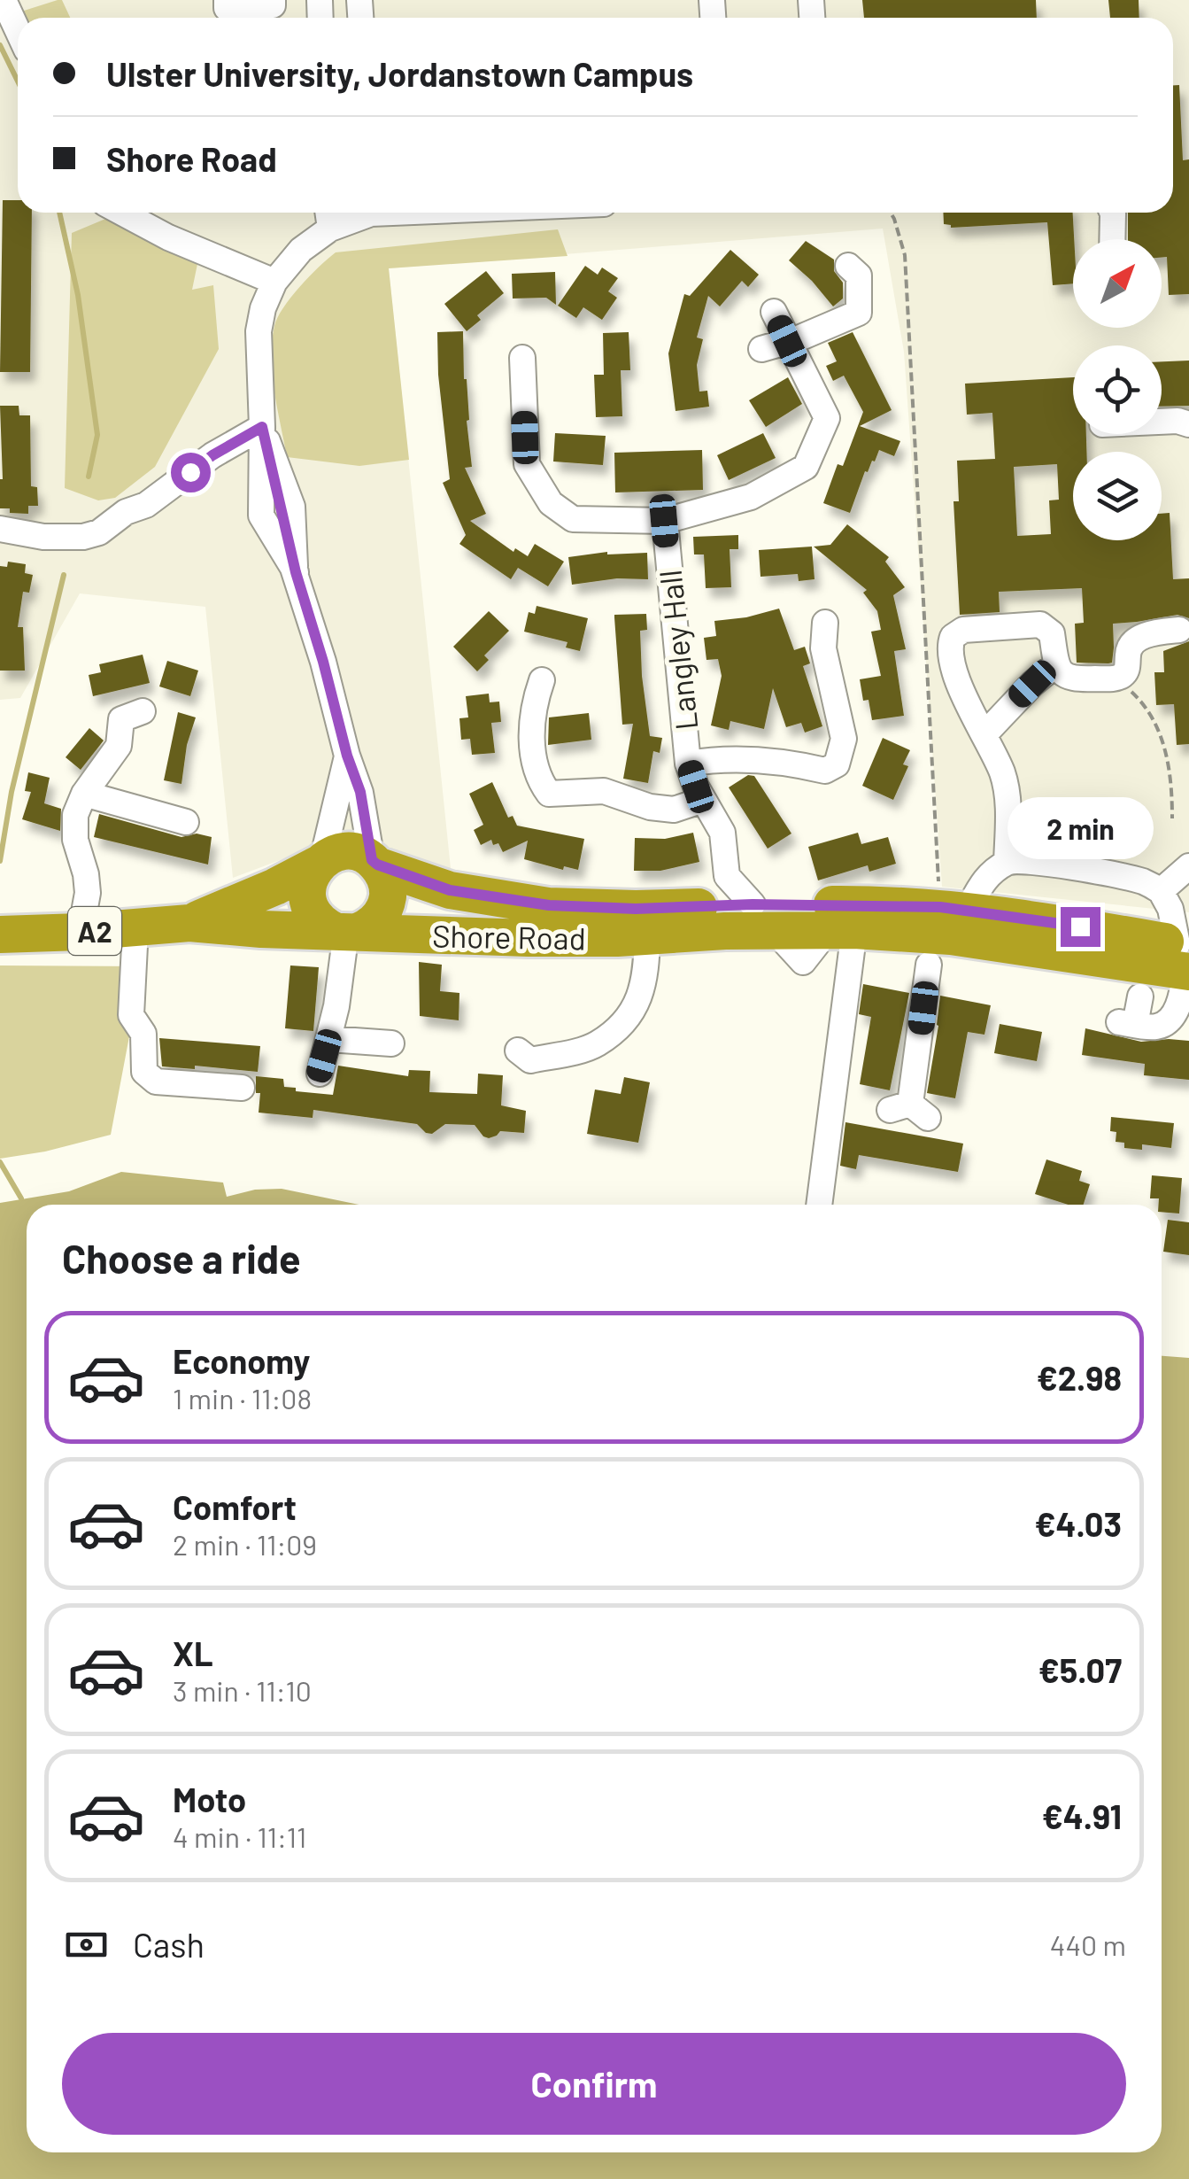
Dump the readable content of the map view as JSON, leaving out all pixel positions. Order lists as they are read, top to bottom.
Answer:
{
  "streets": {
    "highway": ["A2", "Shore Road"],
    "street": ["Langley Hall"]
  },
  "crossings": [
    ["A2", "Shore Road"]
  ],
  "north": "top right",
  "page": {
    "banner": ["Ulster University, Jordanstown Campus", "Shore Road"],
    "bubble": "2 min",
    "heading": "Choose a ride",
    "list": [
      {
        "name": "Economy",
        "note": "1 min · 11:08",
        "value": "€2.98"
      },
      {
        "name": "Comfort",
        "note": "2 min · 11:09",
        "value": "€4.03"
      },
      {
        "name": "XL",
        "note": "3 min · 11:10",
        "value": "€5.07"
      },
      {
        "name": "Moto",
        "note": "4 min · 11:11",
        "value": "€4.91"
      }
    ],
    "pay": ["Cash", "440 m"],
    "buttons": "Confirm"
  }
}
